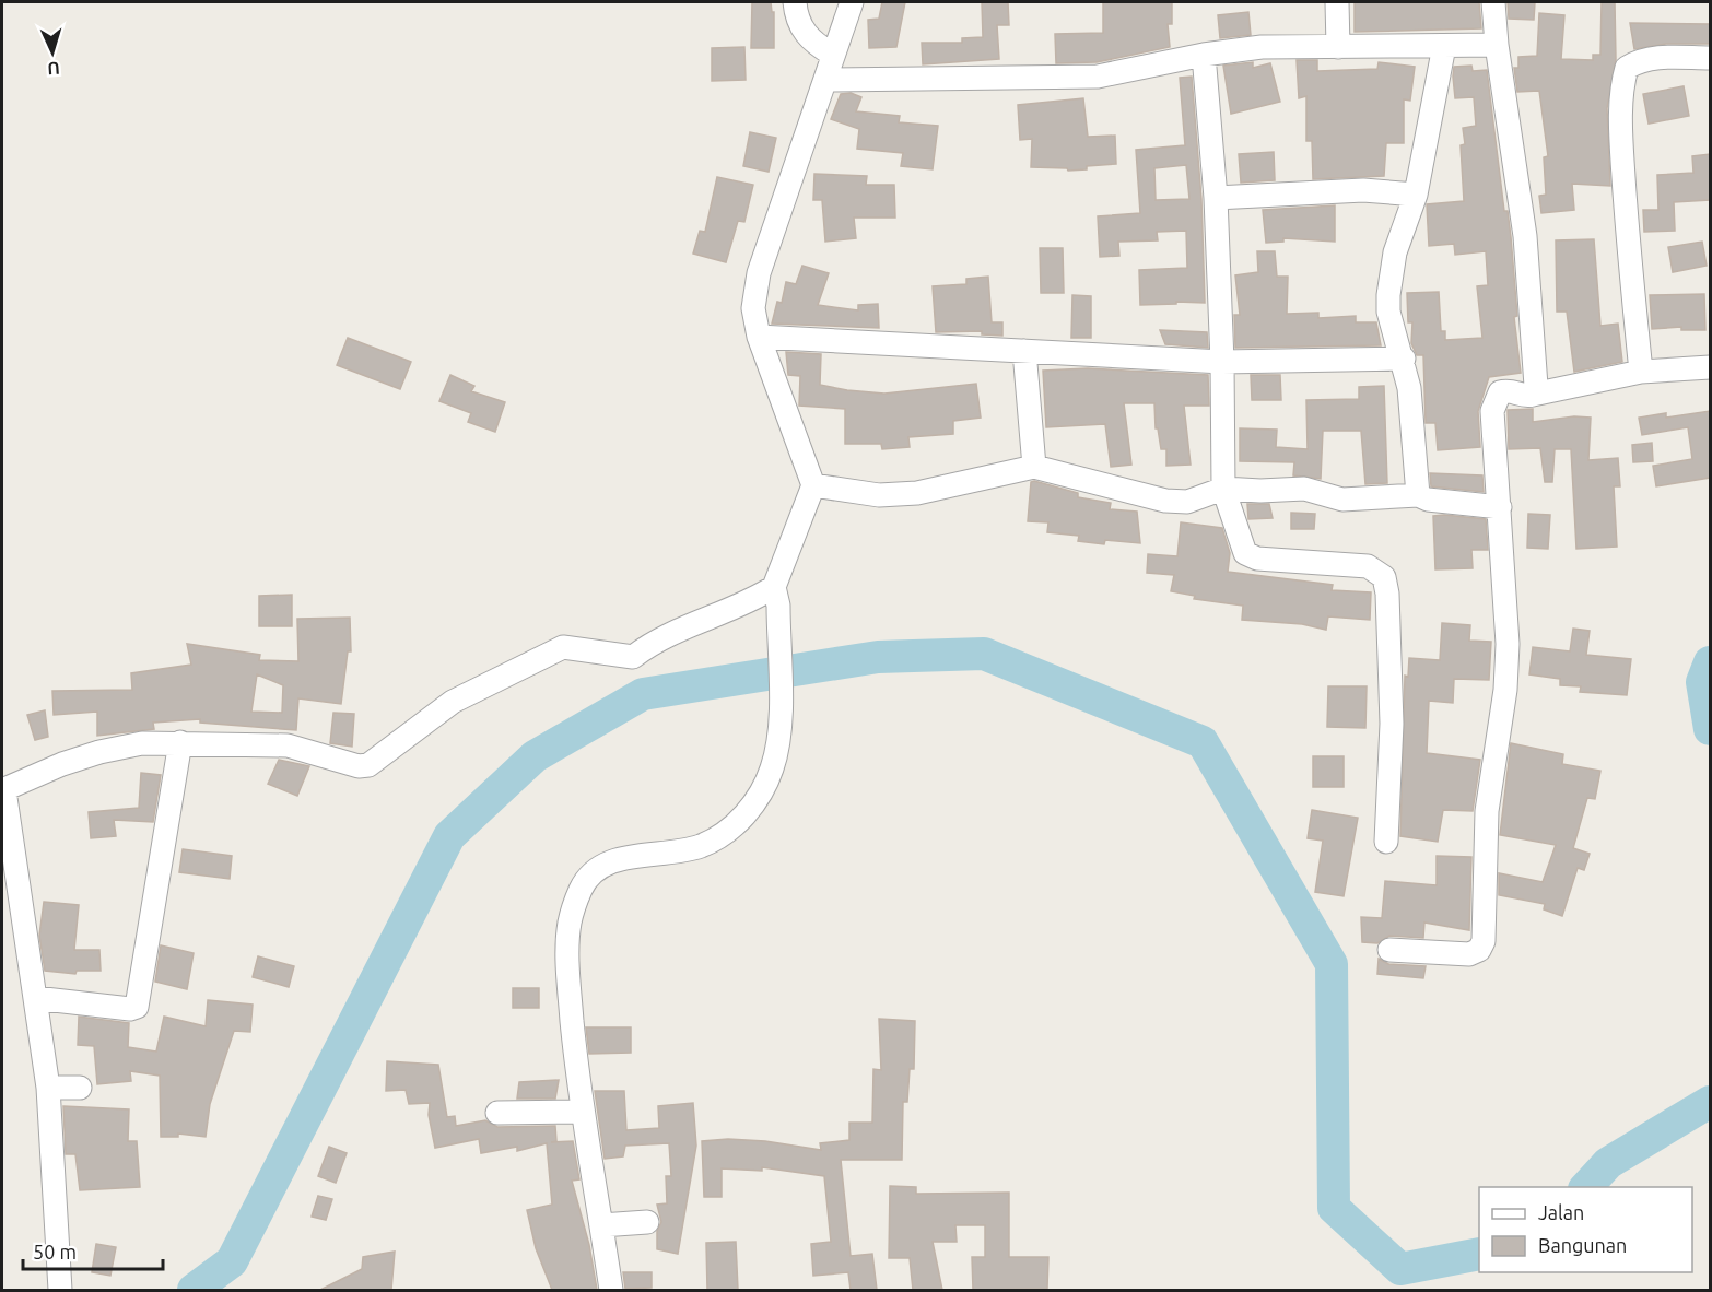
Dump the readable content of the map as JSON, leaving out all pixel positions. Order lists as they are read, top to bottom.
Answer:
{
  "legend": ["Jalan", "Bangunan"],
  "scale_bar": "50 m",
  "north": "bottom"
}
